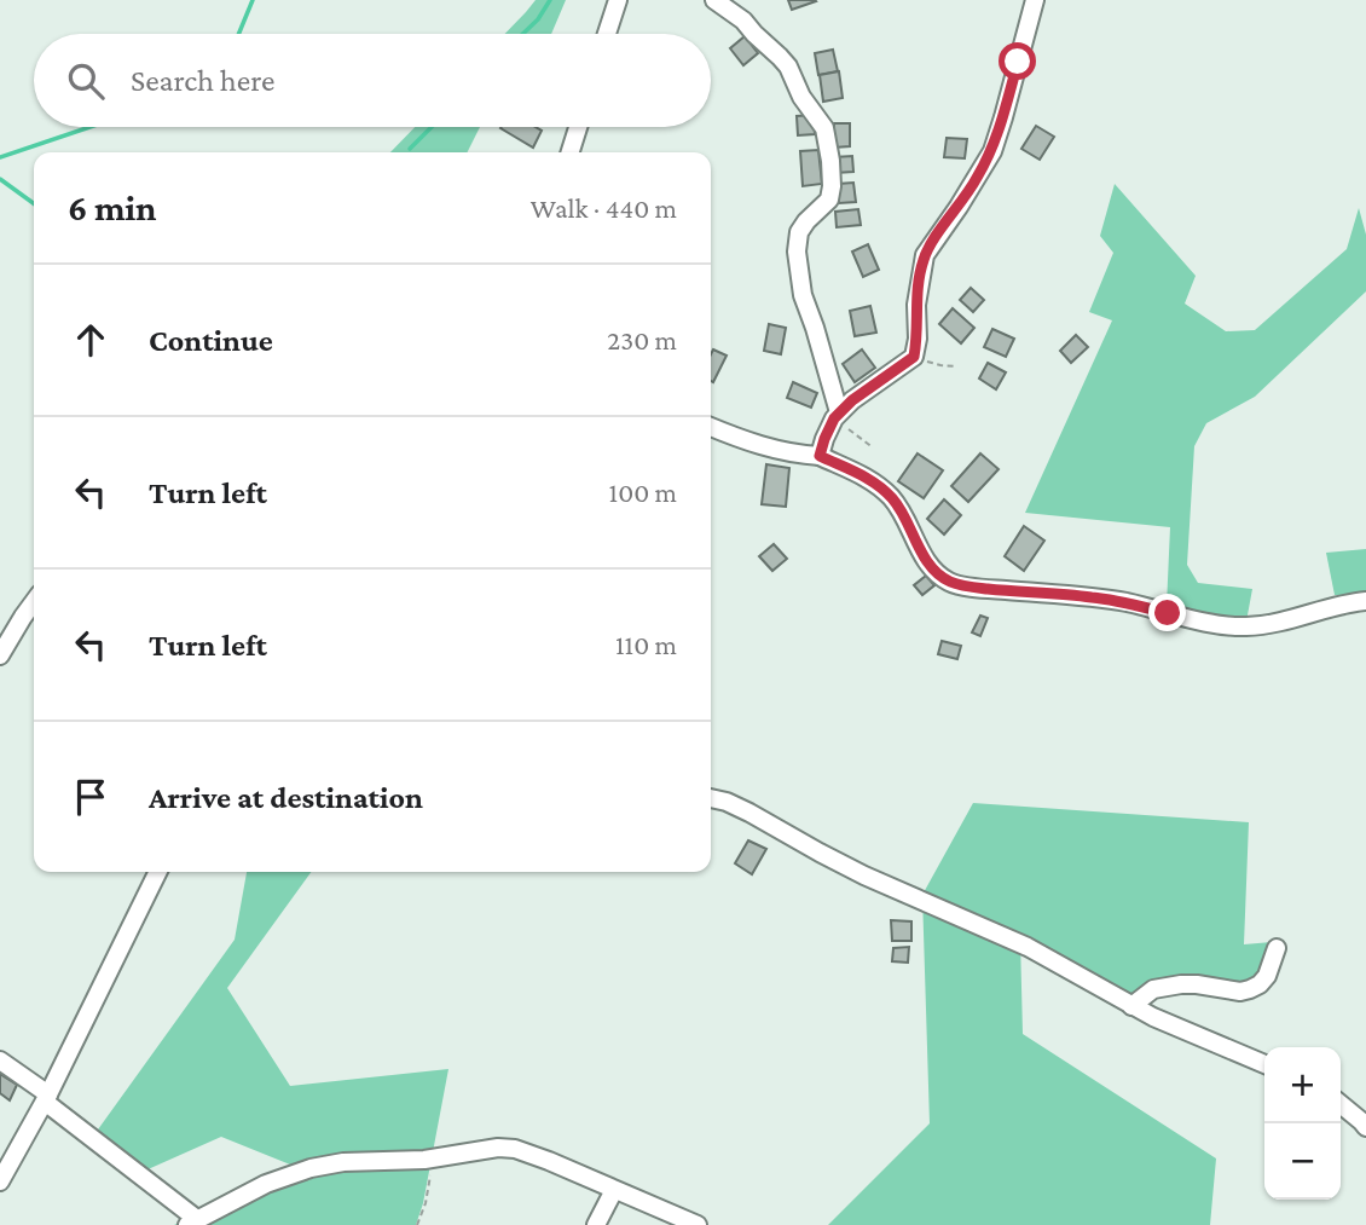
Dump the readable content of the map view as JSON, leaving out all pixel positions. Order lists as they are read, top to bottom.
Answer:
{
  "page": {
    "search": "Search here",
    "heading": ["6 min", "Walk · 440 m"],
    "list": [
      ["Continue", "230 m"],
      ["Turn left", "100 m"],
      ["Turn left", "110 m"],
      "Arrive at destination"
    ],
    "map_buttons": ["+", "−"]
  }
}
